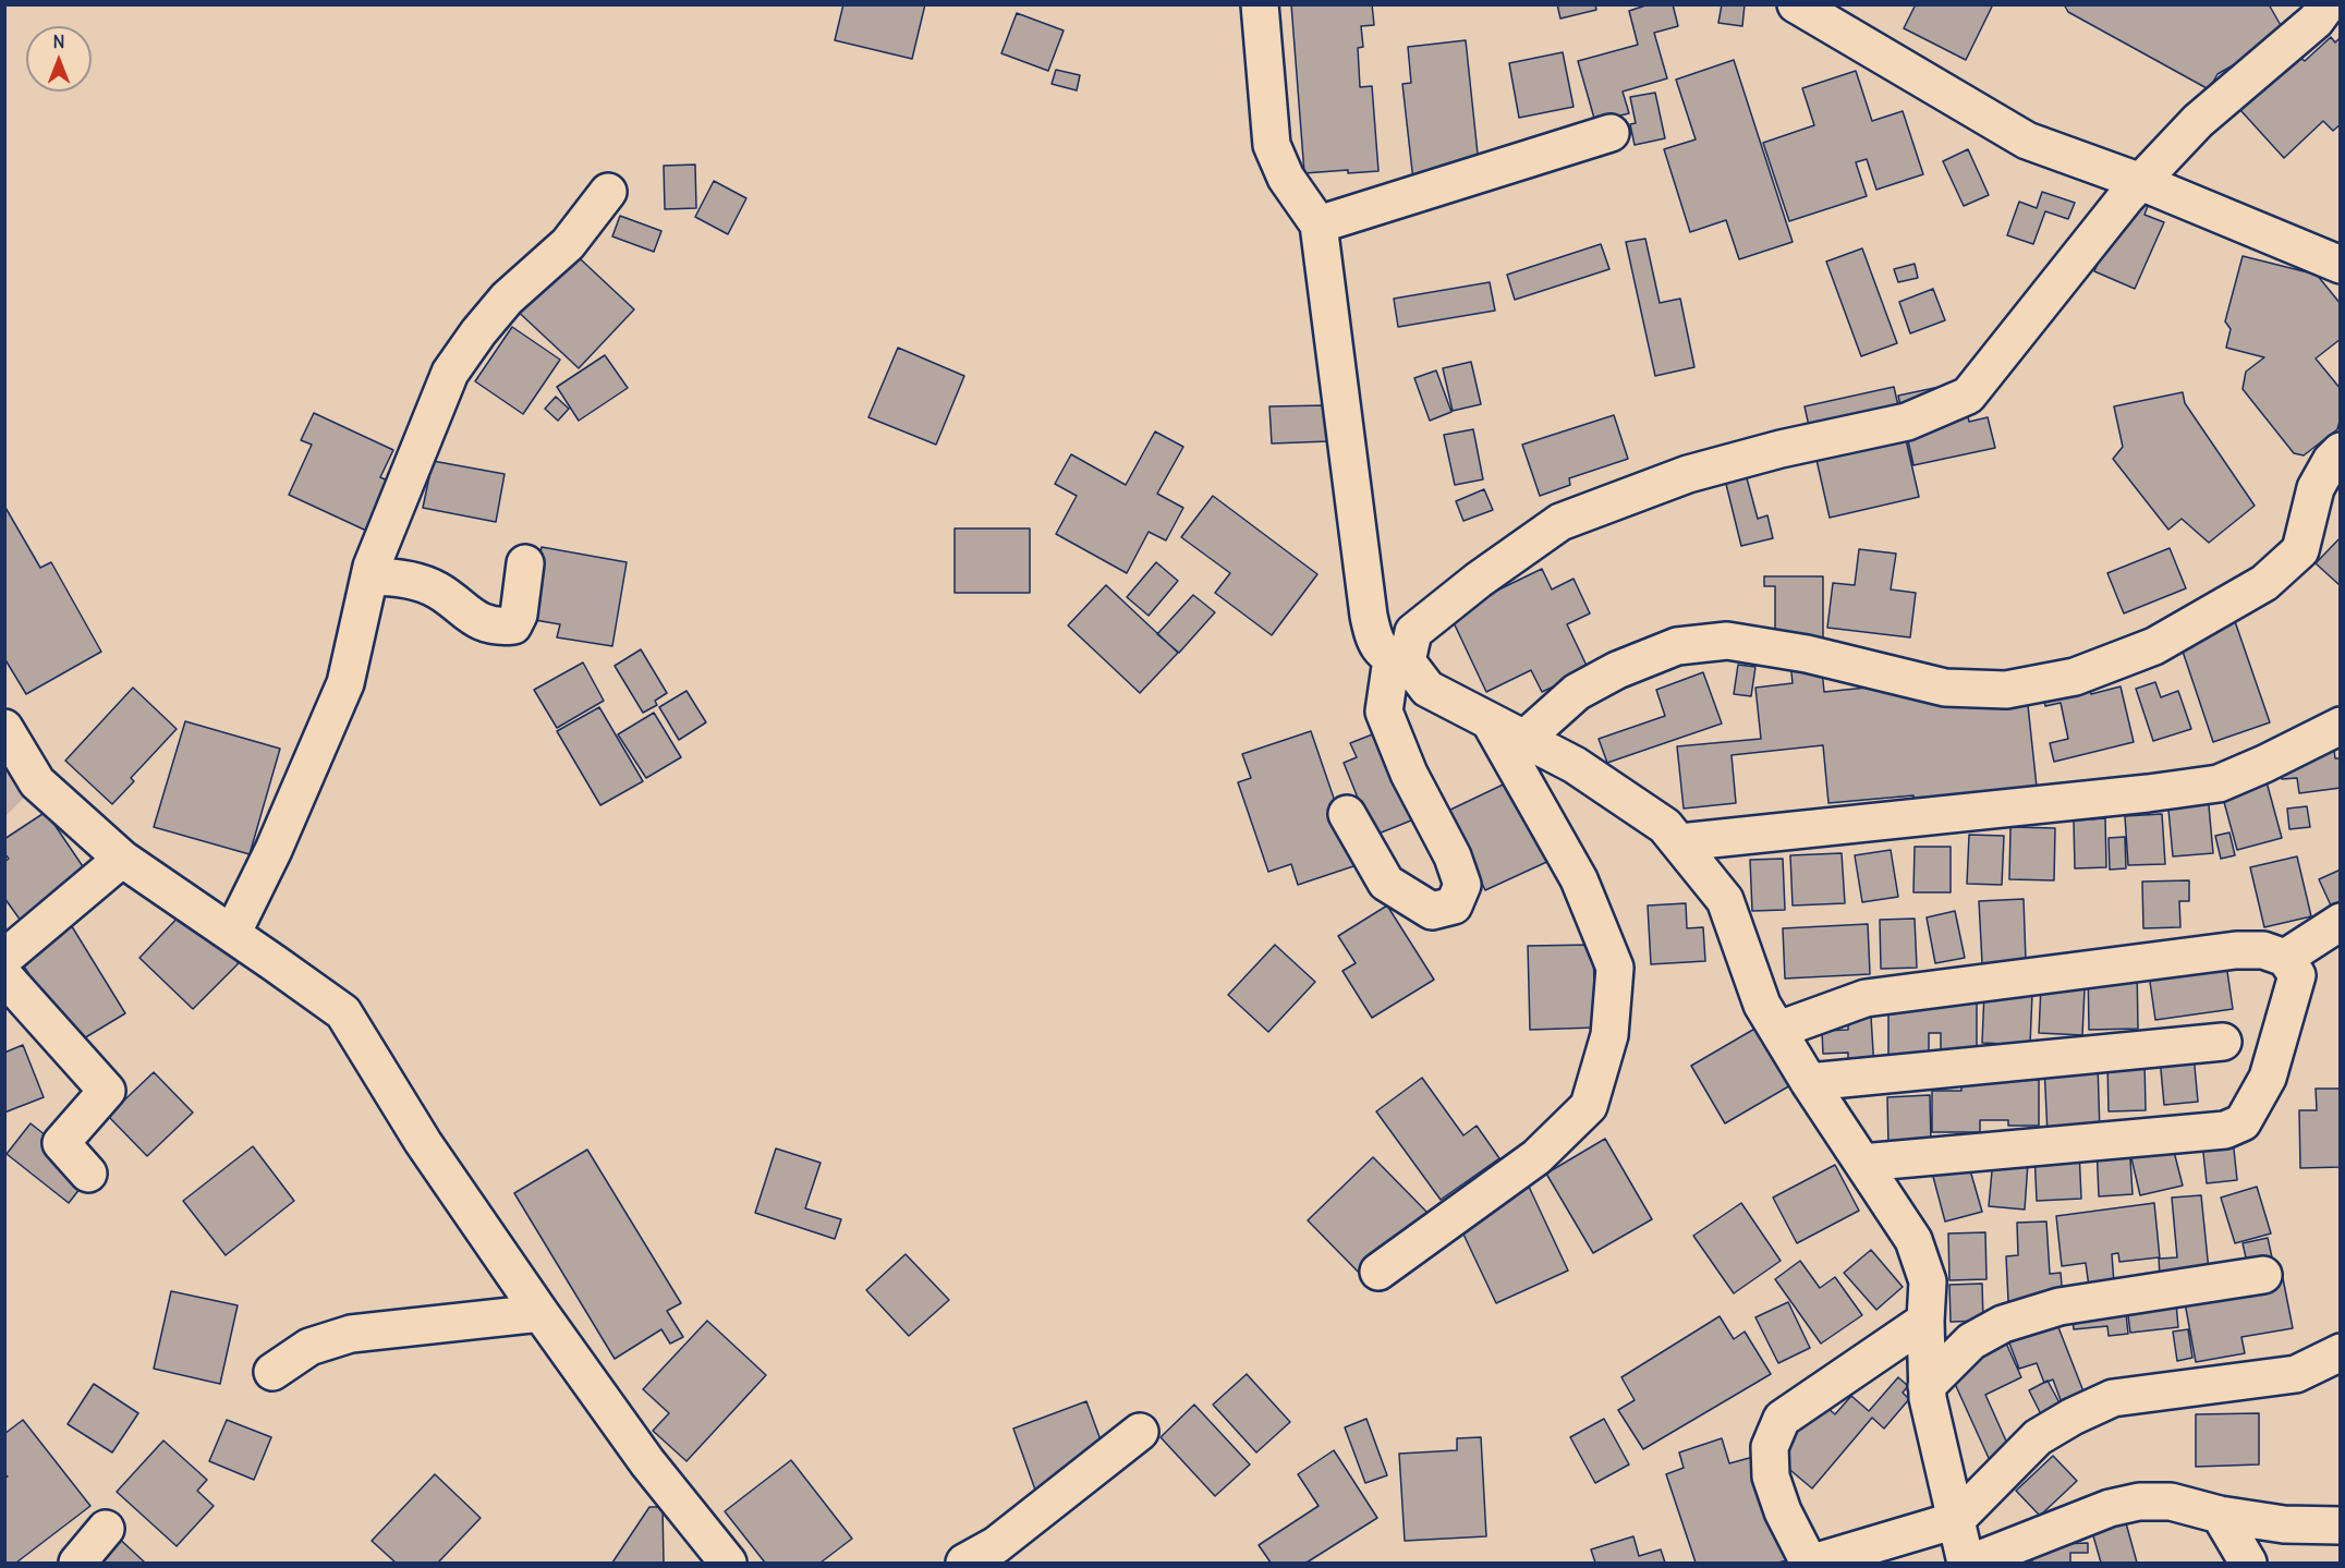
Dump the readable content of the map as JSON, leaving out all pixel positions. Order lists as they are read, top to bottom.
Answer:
{
  "north": "top"
}
